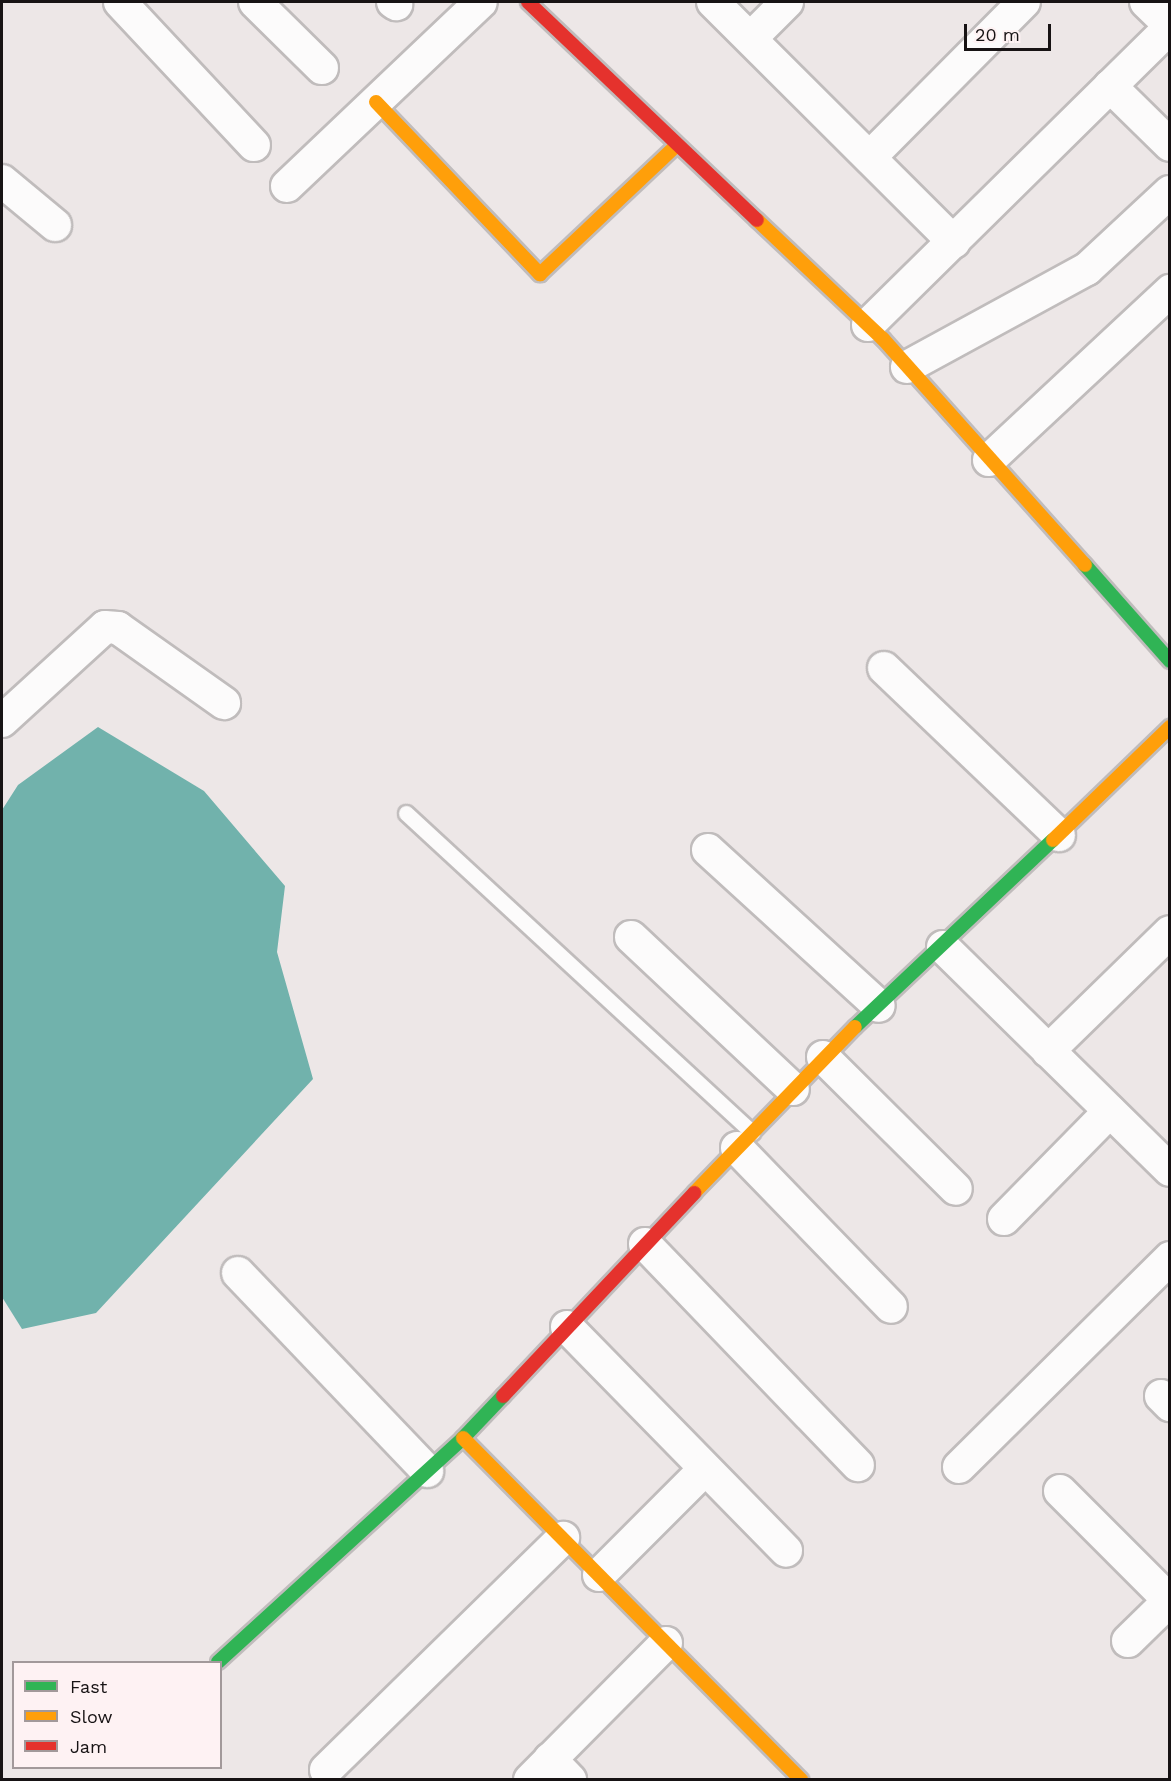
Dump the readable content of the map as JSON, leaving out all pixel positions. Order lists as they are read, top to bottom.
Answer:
{
  "legend": ["Fast", "Slow", "Jam"],
  "scale_bar": "20 m"
}
